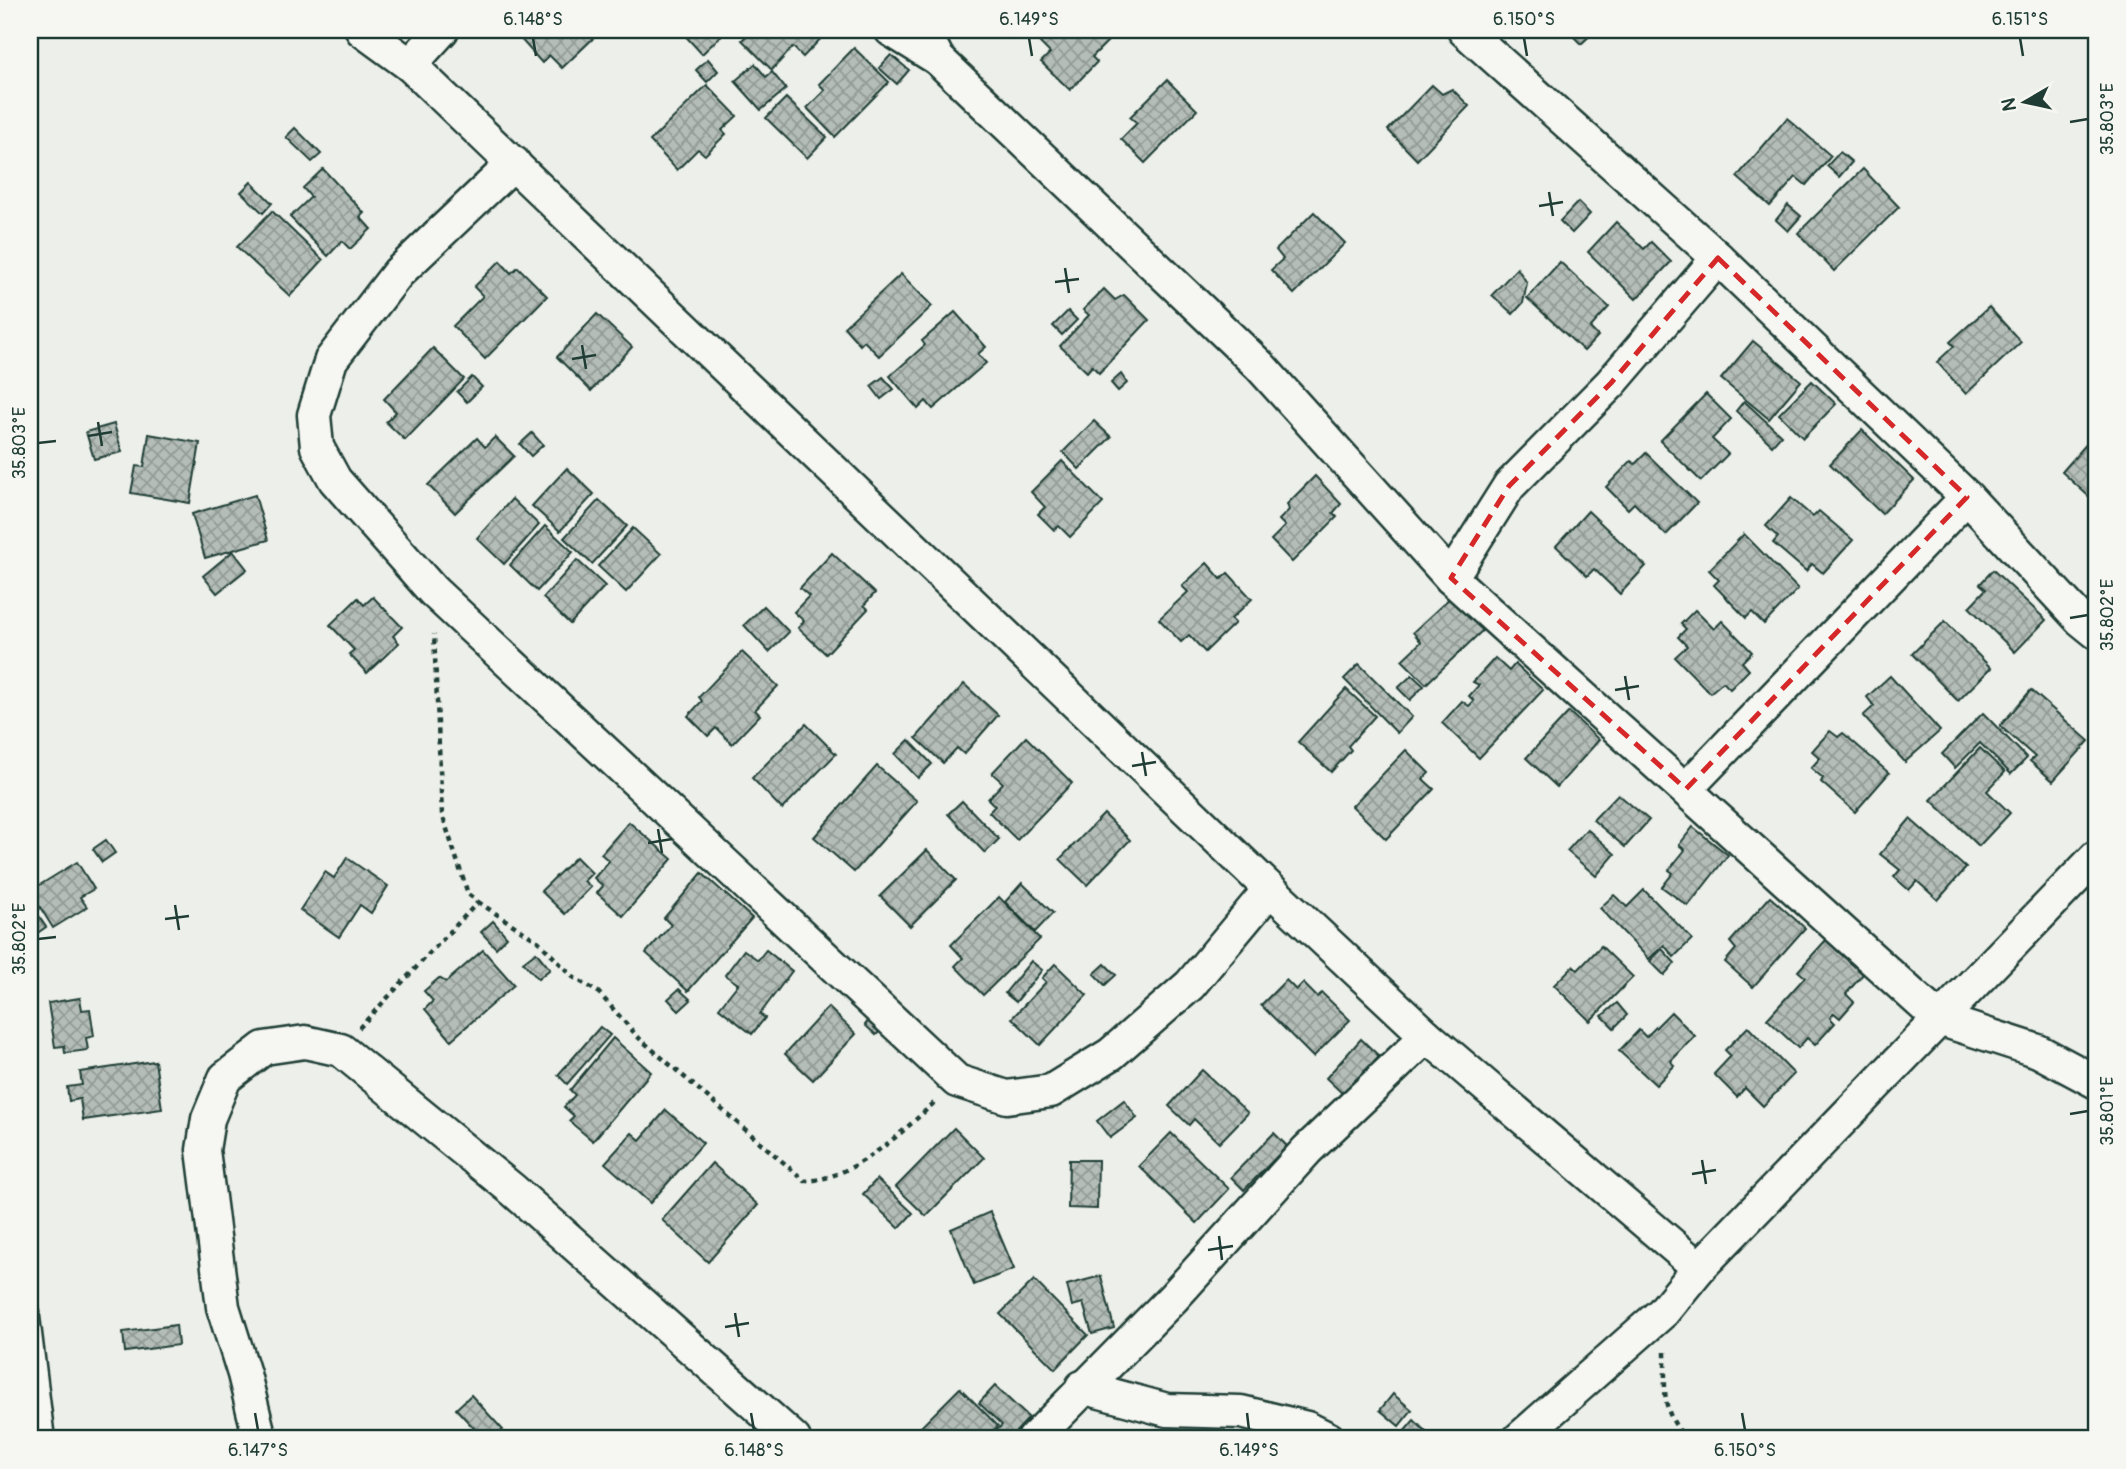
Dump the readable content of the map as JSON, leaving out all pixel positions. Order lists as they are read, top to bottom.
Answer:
{
  "north": "left",
  "coordinates": [
    "6.148°S",
    "6.149°S",
    "6.150°S",
    "6.151°S",
    "35.803°E",
    "35.802°E",
    "35.801°E",
    "6.147°S"
  ]
}
